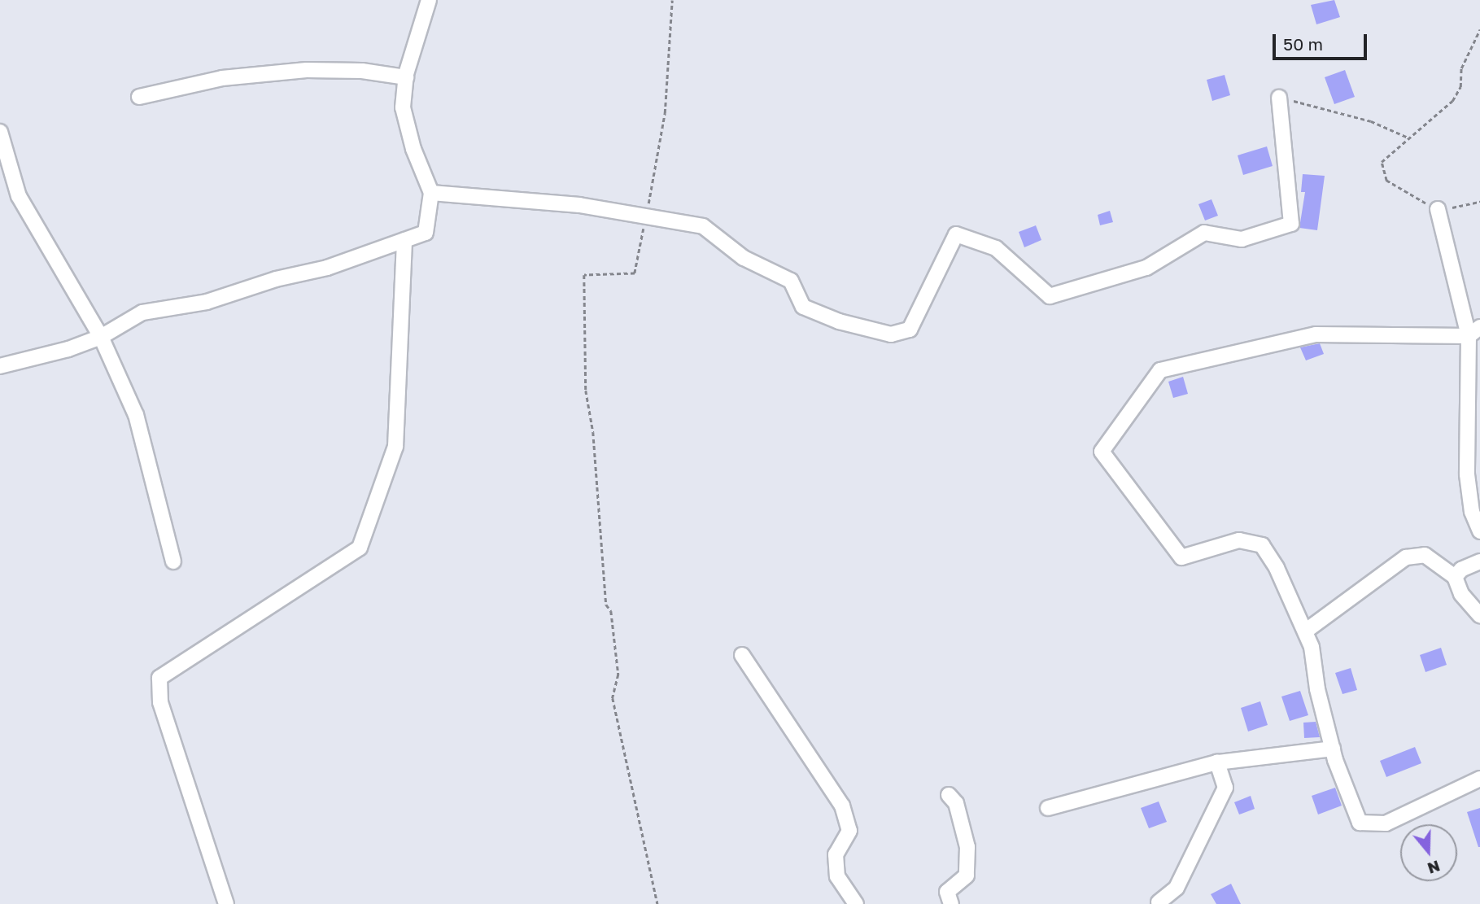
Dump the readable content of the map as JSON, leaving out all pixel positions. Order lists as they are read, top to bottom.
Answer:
{
  "scale_bar": "50 m",
  "north": "bottom"
}
